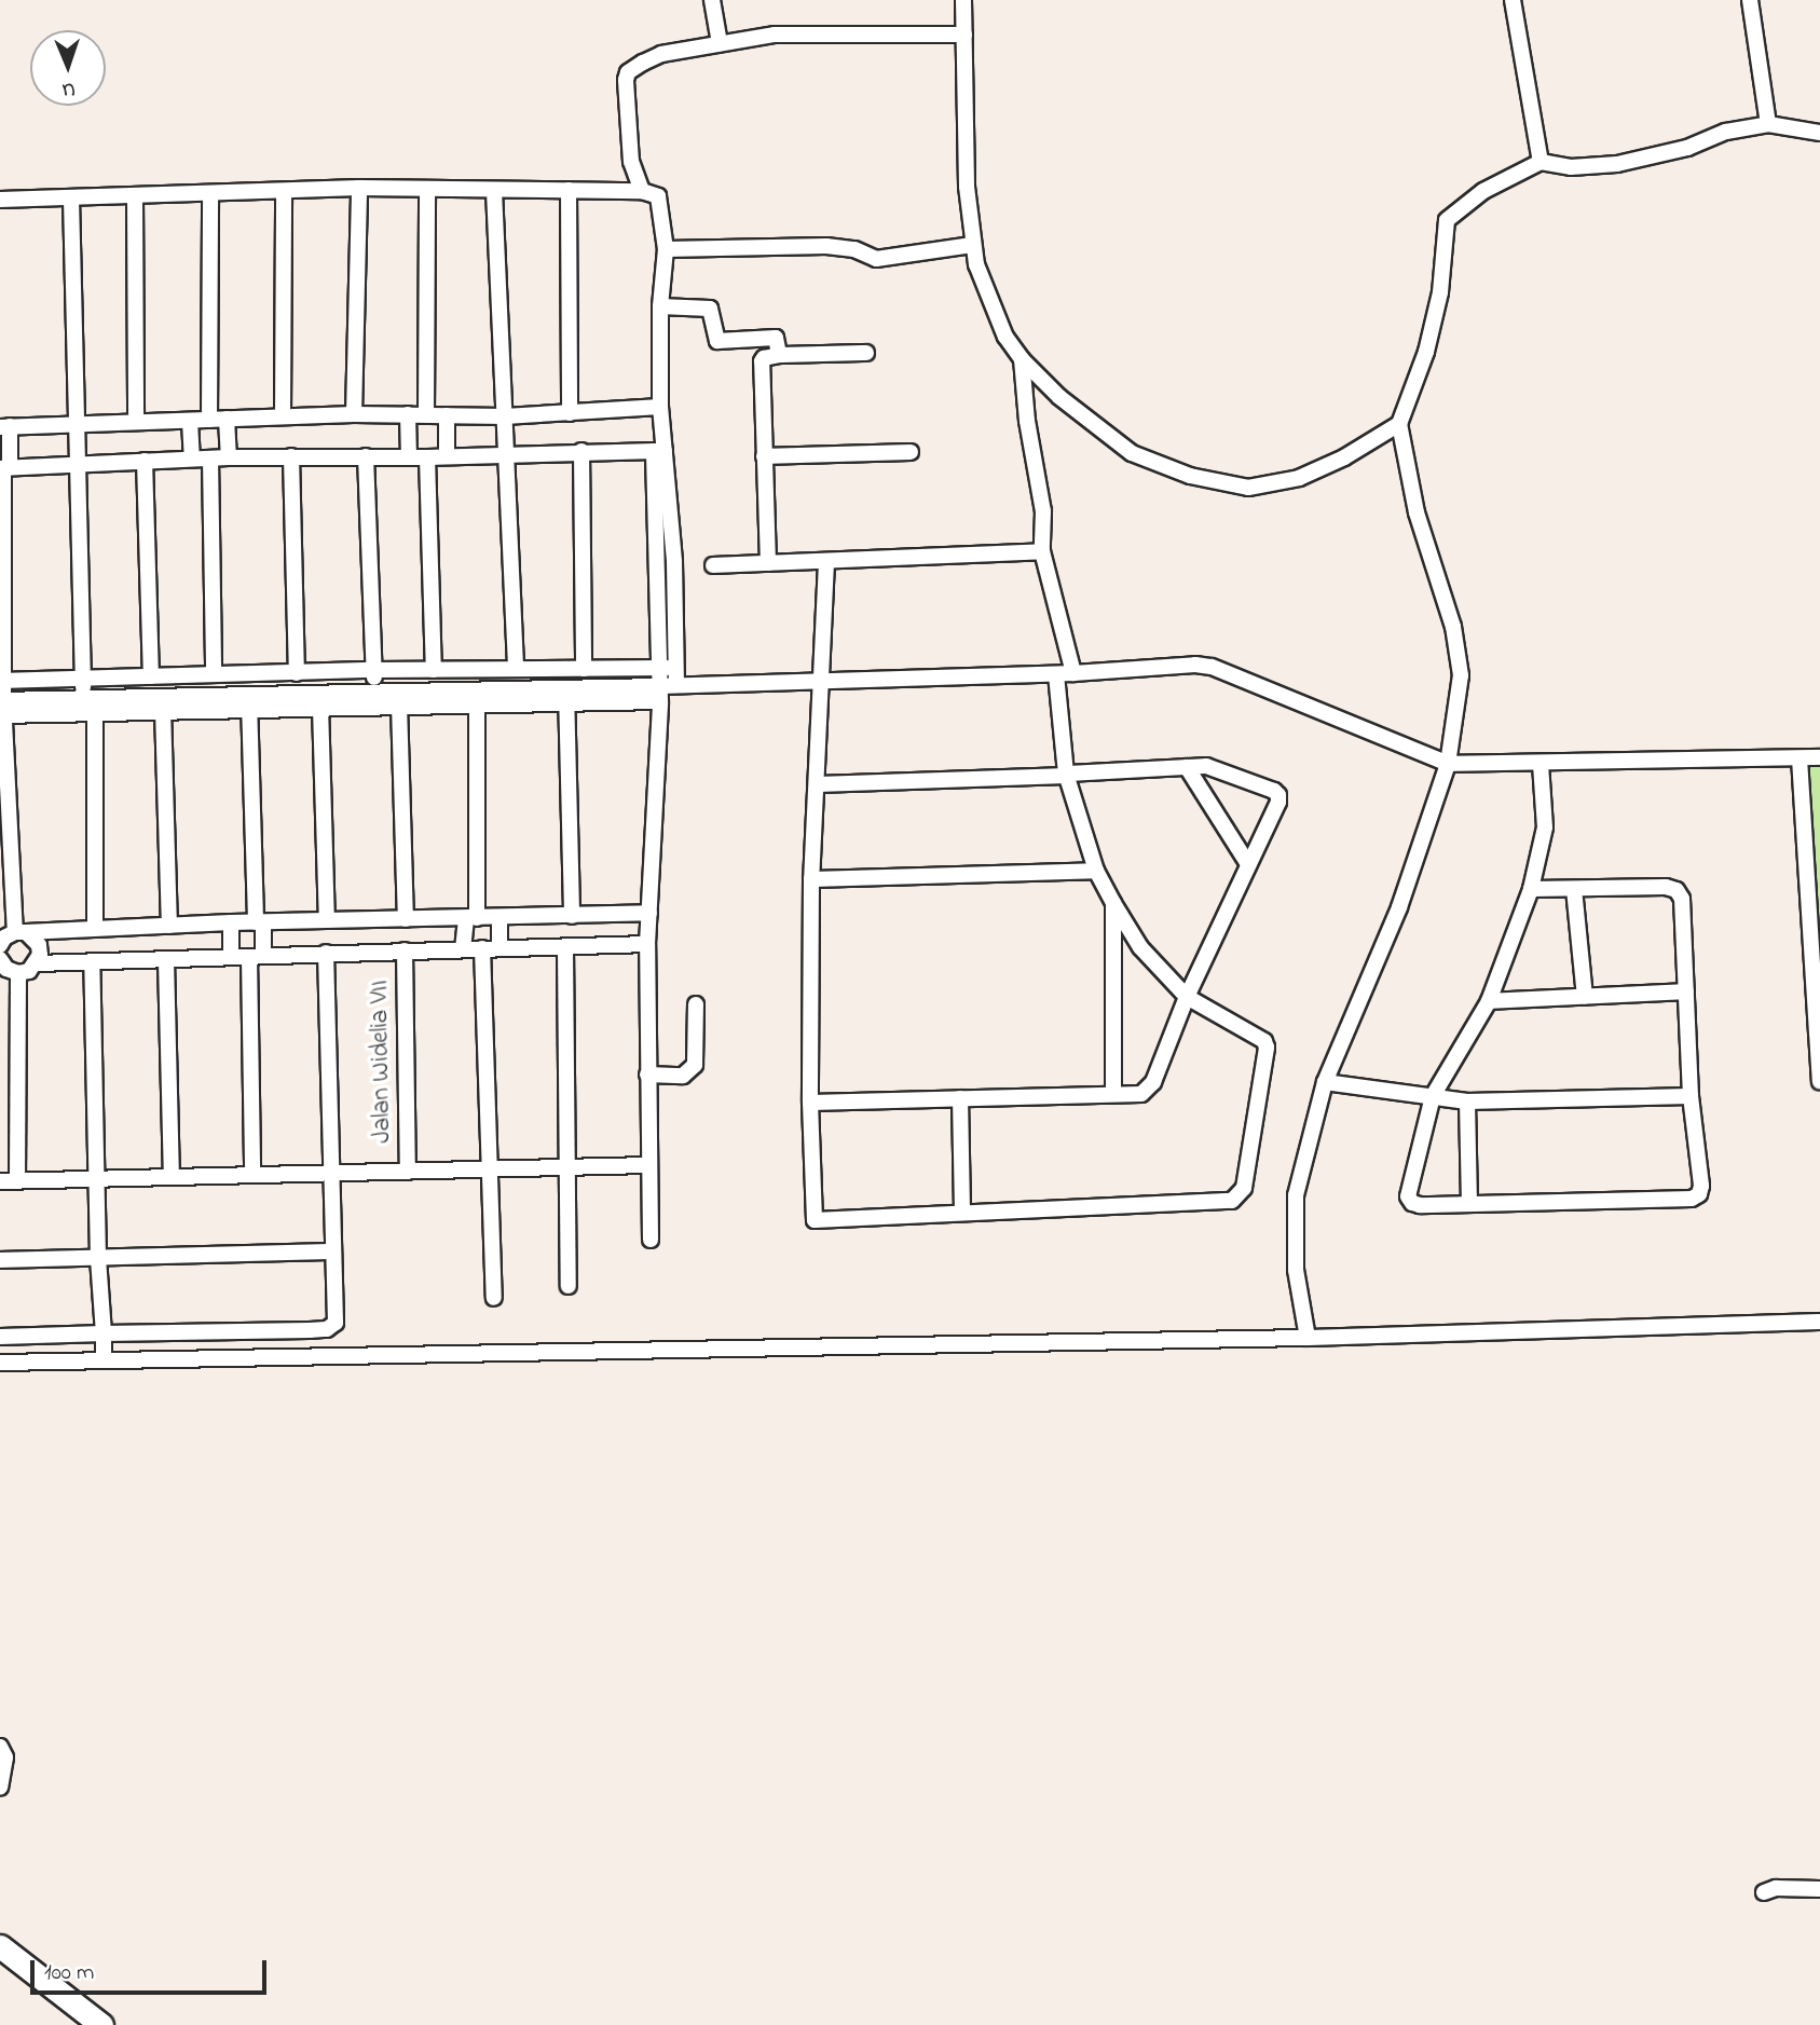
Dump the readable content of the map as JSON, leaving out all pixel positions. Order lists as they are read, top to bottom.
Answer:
{
  "streets": {
    "street": ["Jalan Widelia VII"]
  },
  "scale_bar": "100 m",
  "north": "bottom"
}
